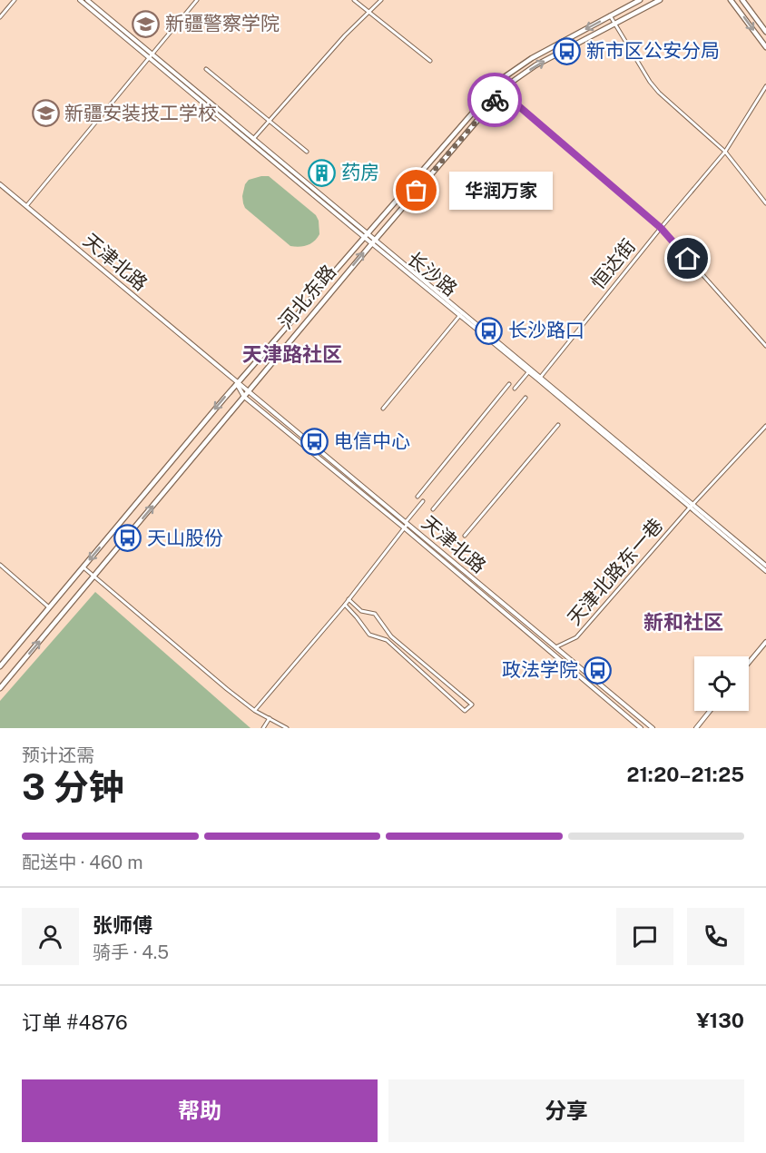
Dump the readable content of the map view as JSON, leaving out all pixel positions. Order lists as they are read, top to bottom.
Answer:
{
  "streets": {
    "main road": ["河北东路"],
    "street": [
      "天津北路",
      "恒达街",
      "长沙路",
      "天津北路东一巷"
    ]
  },
  "crossings": [
    ["天津北路", "河北东路"],
    ["天津北路", "天津北路东一巷"],
    ["恒达街", "长沙路"],
    ["长沙路", "河北东路"],
    ["长沙路", "天津北路东一巷"]
  ],
  "districts": ["天津路社区", "新和社区"],
  "places": {
    "school or university": ["新疆警察学院", "新疆安装技工学校"],
    "bus stop": [
      "新市区公安分局",
      "长沙路口",
      "电信中心",
      "天山股份",
      "政法学院"
    ],
    "building": ["药房"],
    "other": ["华润万家"]
  },
  "page": {
    "bubble": "华润万家",
    "heading": ["3 分钟", "预计还需", "21:20–21:25"],
    "panel": [
      "张师傅",
      "骑手 · 4.5",
      "订单 #4876",
      "¥130"
    ],
    "bar": "配送中 · 460 m",
    "buttons": ["帮助", "分享"]
  }
}
